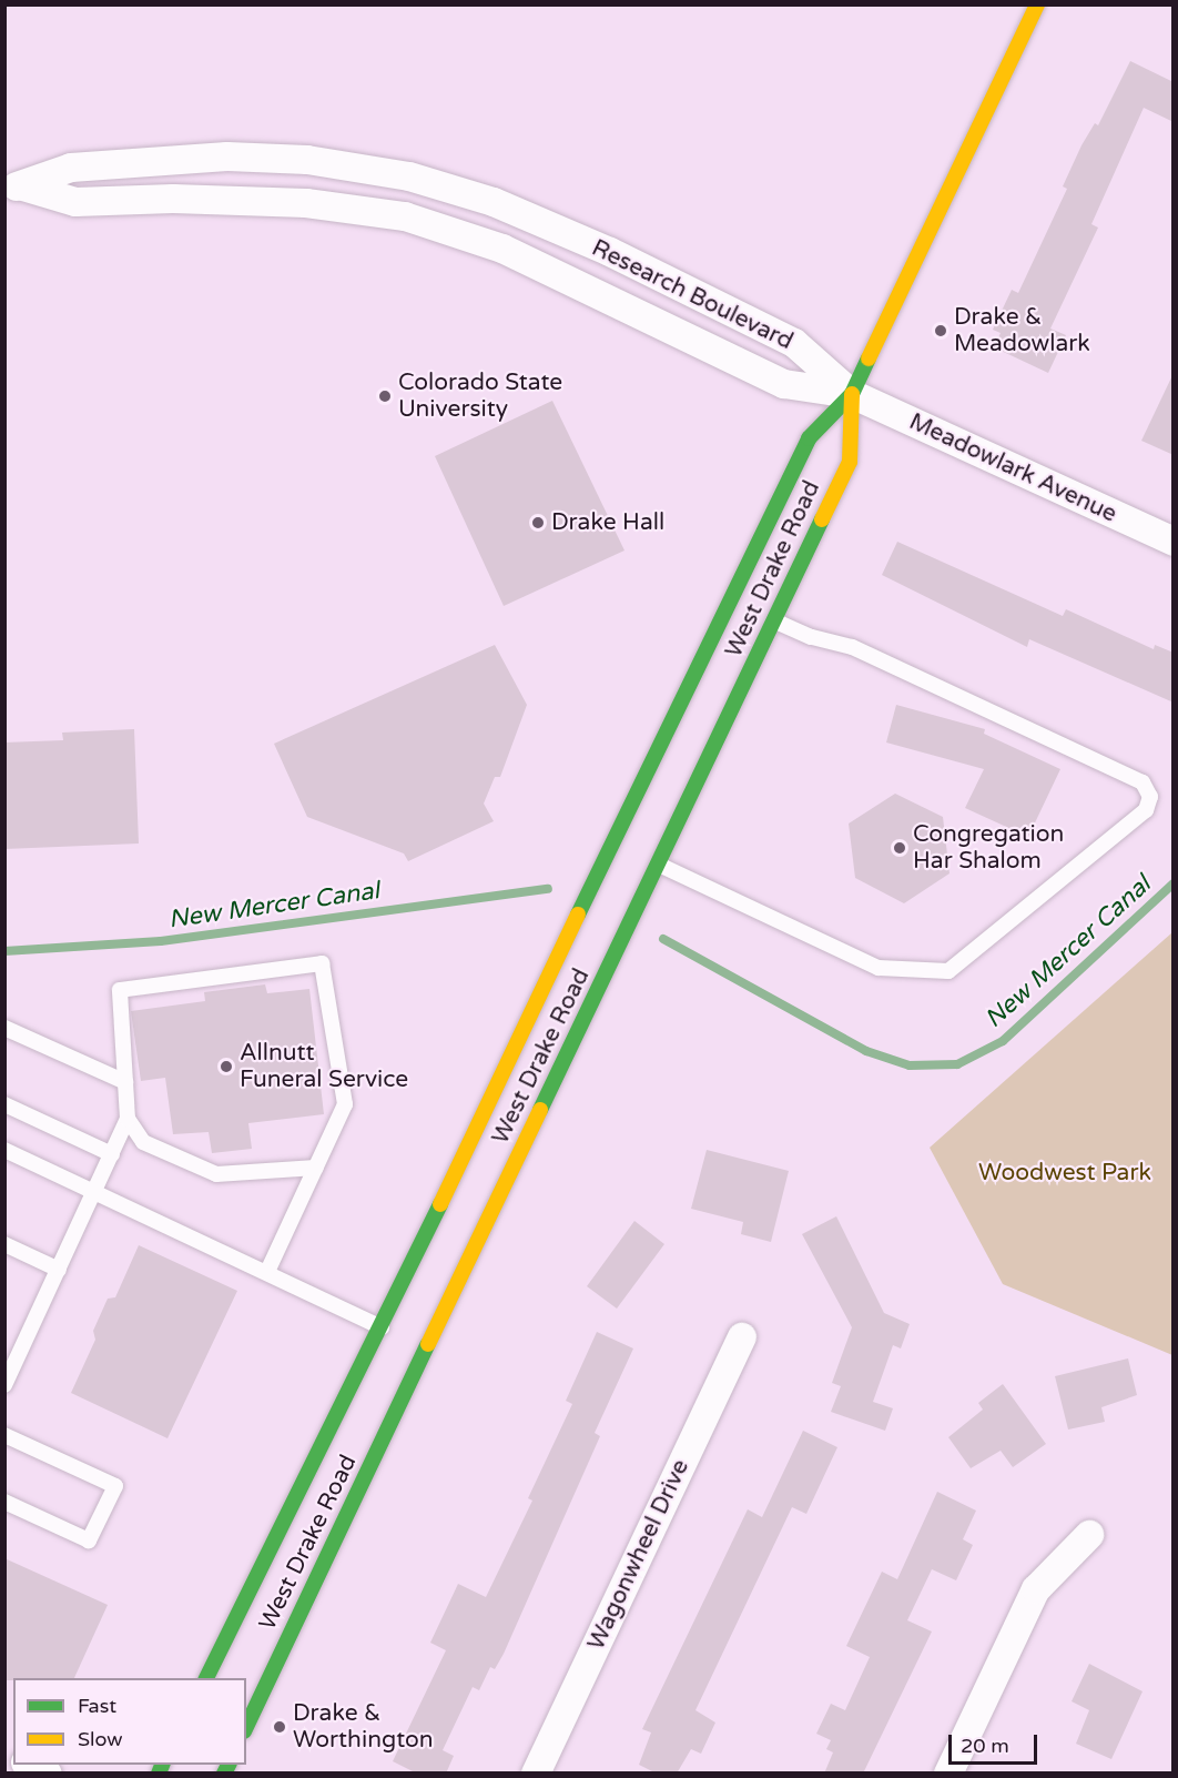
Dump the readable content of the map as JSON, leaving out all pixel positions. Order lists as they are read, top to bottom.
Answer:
{
  "streets": {
    "main road": ["West Drake Road"],
    "street": ["Research Boulevard", "Meadowlark Avenue", "Wagonwheel Drive"]
  },
  "crossings": [
    ["Research Boulevard", "Meadowlark Avenue"],
    ["Research Boulevard", "West Drake Road"],
    ["Meadowlark Avenue", "West Drake Road"]
  ],
  "water": ["New Mercer Canal"],
  "parks": ["Woodwest Park"],
  "places": [
    "Drake & Meadowlark",
    "Colorado State University",
    "Drake Hall",
    "Congregation Har Shalom",
    "Allnutt Funeral Service",
    "Drake & Worthington"
  ],
  "legend": ["Fast", "Slow"],
  "scale_bar": "20 m"
}
